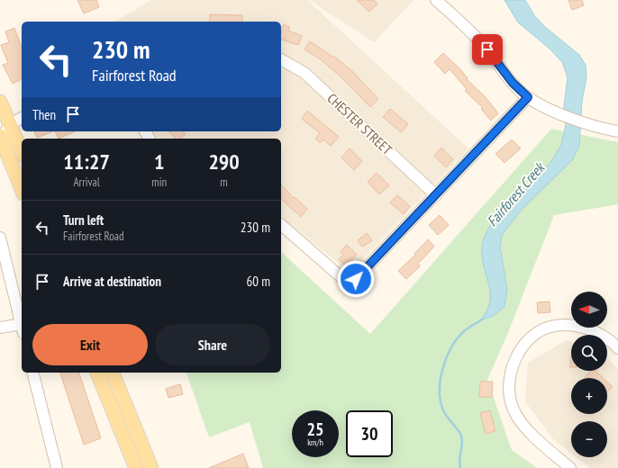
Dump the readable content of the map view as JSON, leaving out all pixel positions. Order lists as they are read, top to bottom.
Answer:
{
  "streets": {
    "street": ["CHESTER STREET"]
  },
  "water": ["Fairforest Creek"],
  "north": "left",
  "page": {
    "turn": ["230 m", "Fairforest Road"],
    "then": "Then",
    "eta": [
      "11:27",
      "Arrival",
      "1",
      "min",
      "290",
      "m"
    ],
    "list": [
      {
        "name": "Turn left",
        "note": "Fairforest Road",
        "value": "230 m"
      },
      {
        "name": "Arrive at destination",
        "value": "60 m"
      }
    ],
    "map_buttons": ["+", "−"],
    "buttons": ["Exit", "Share"],
    "speed": "25 km/h",
    "limit": "30"
  }
}
